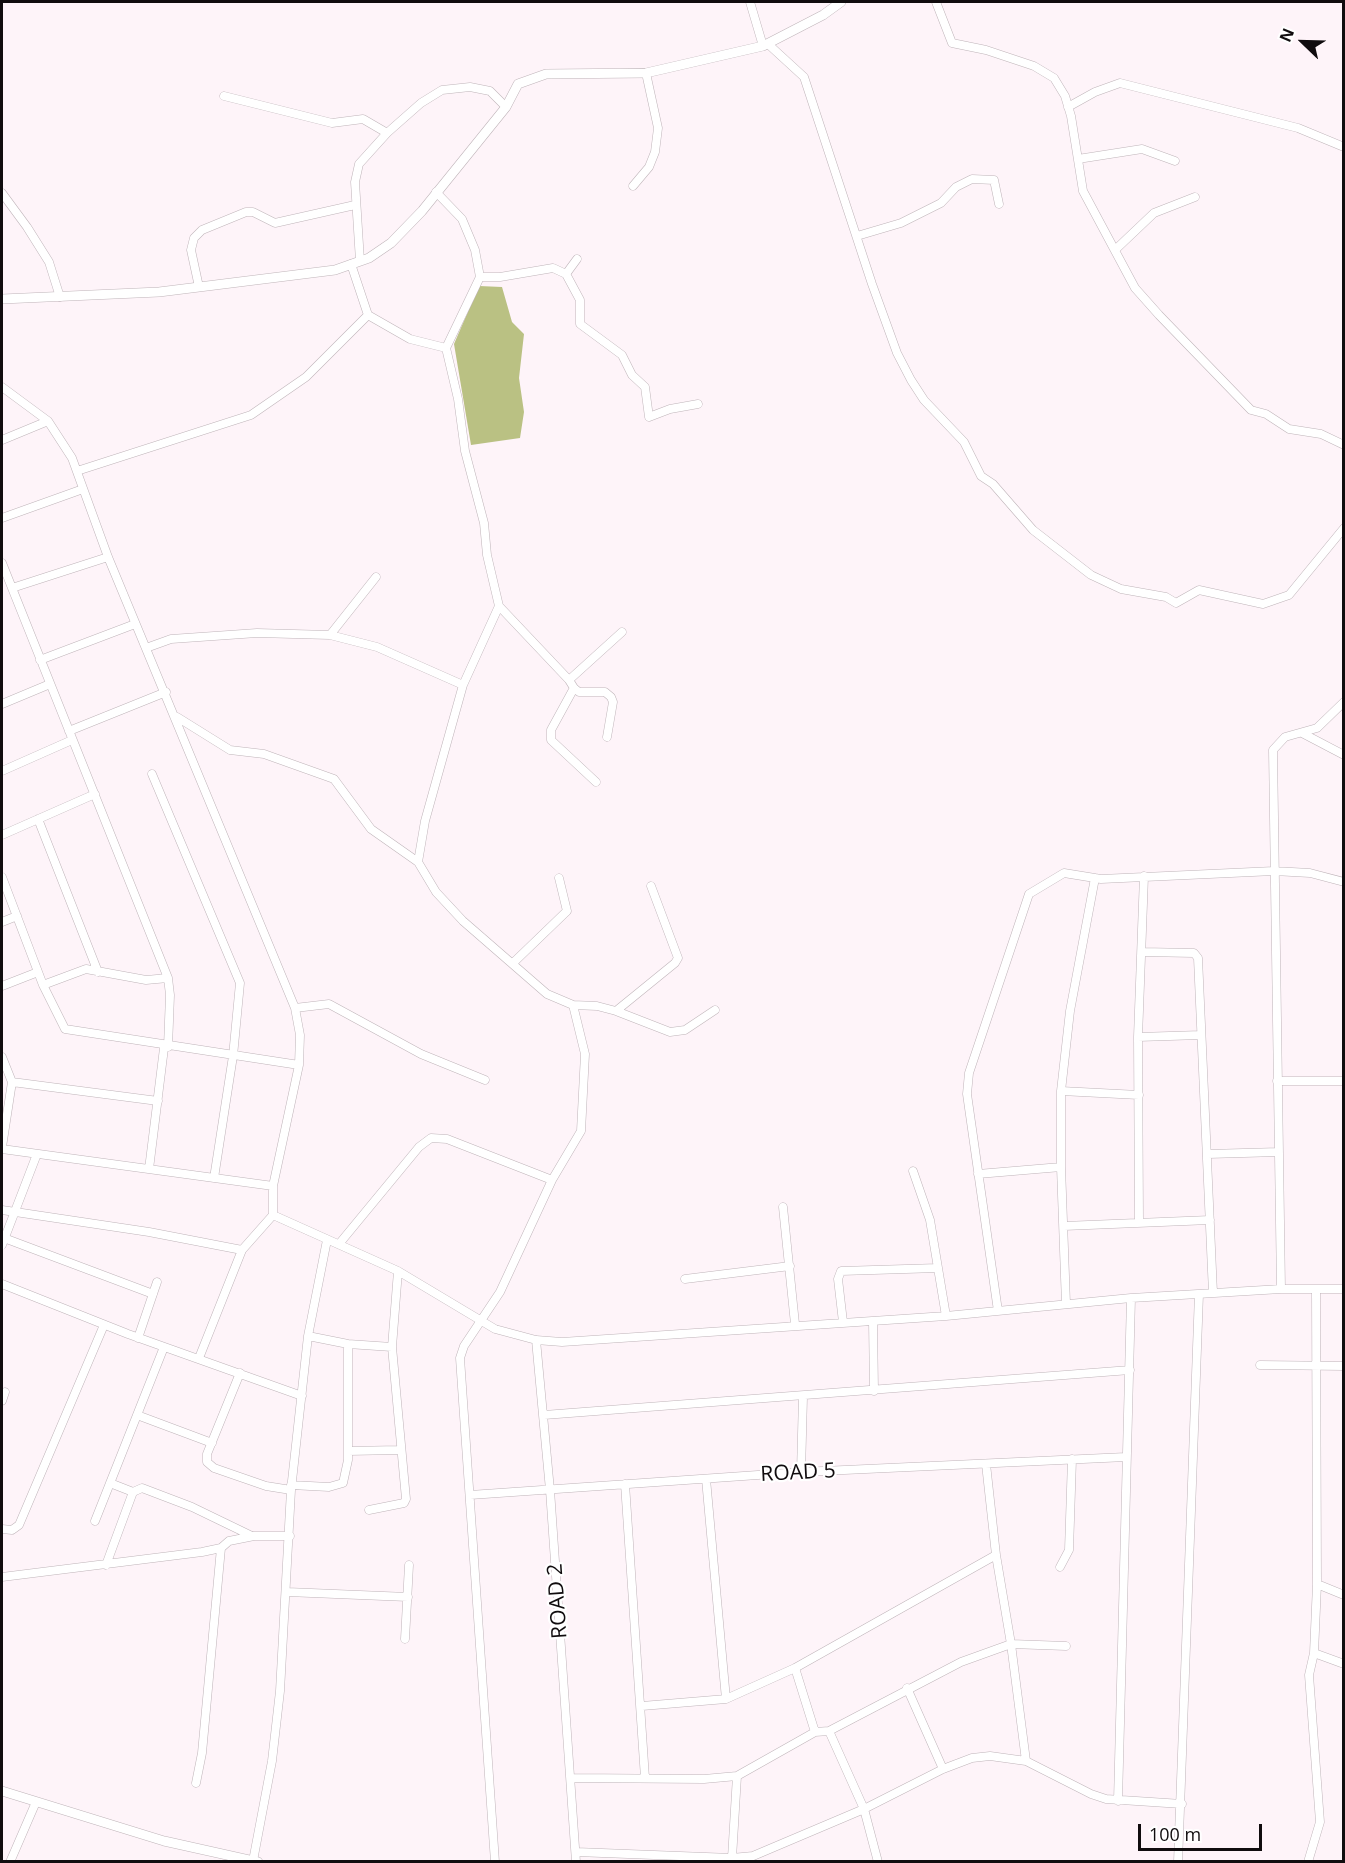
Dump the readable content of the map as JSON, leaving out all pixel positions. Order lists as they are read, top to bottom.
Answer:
{
  "streets": {
    "street": ["ROAD 5", "ROAD 2"]
  },
  "crossings": [
    ["ROAD 5", "ROAD 2"]
  ],
  "scale_bar": "100 m",
  "north": "top left"
}
